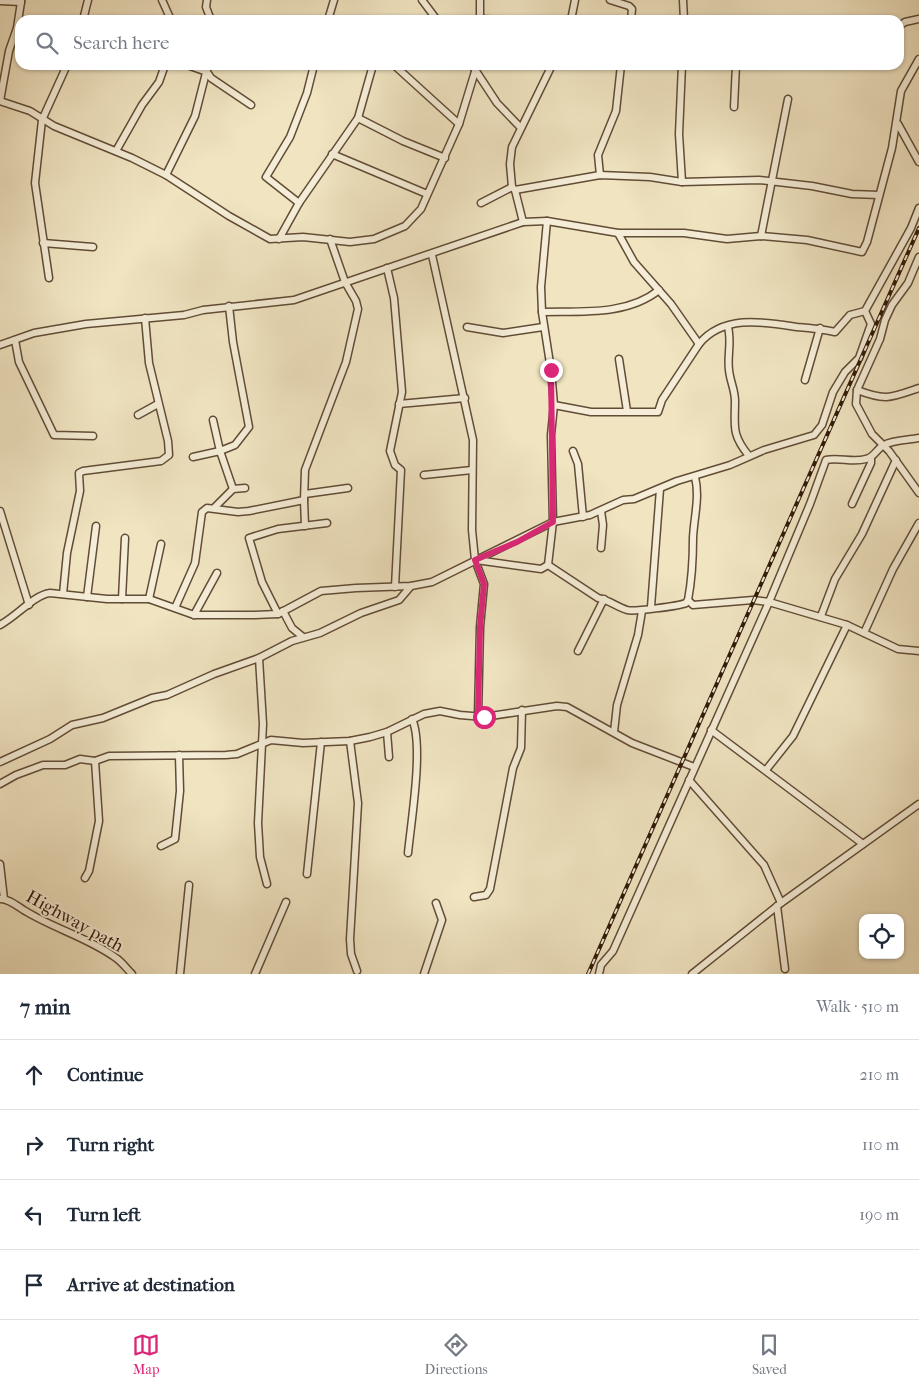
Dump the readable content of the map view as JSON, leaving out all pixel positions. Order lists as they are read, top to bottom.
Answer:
{
  "streets": {
    "street": ["Highway path"]
  },
  "page": {
    "search": "Search here",
    "heading": ["7 min", "Walk · 510 m"],
    "list": [
      ["Continue", "210 m"],
      ["Turn right", "110 m"],
      ["Turn left", "190 m"],
      "Arrive at destination"
    ],
    "nav": ["Map", "Directions", "Saved"]
  }
}
